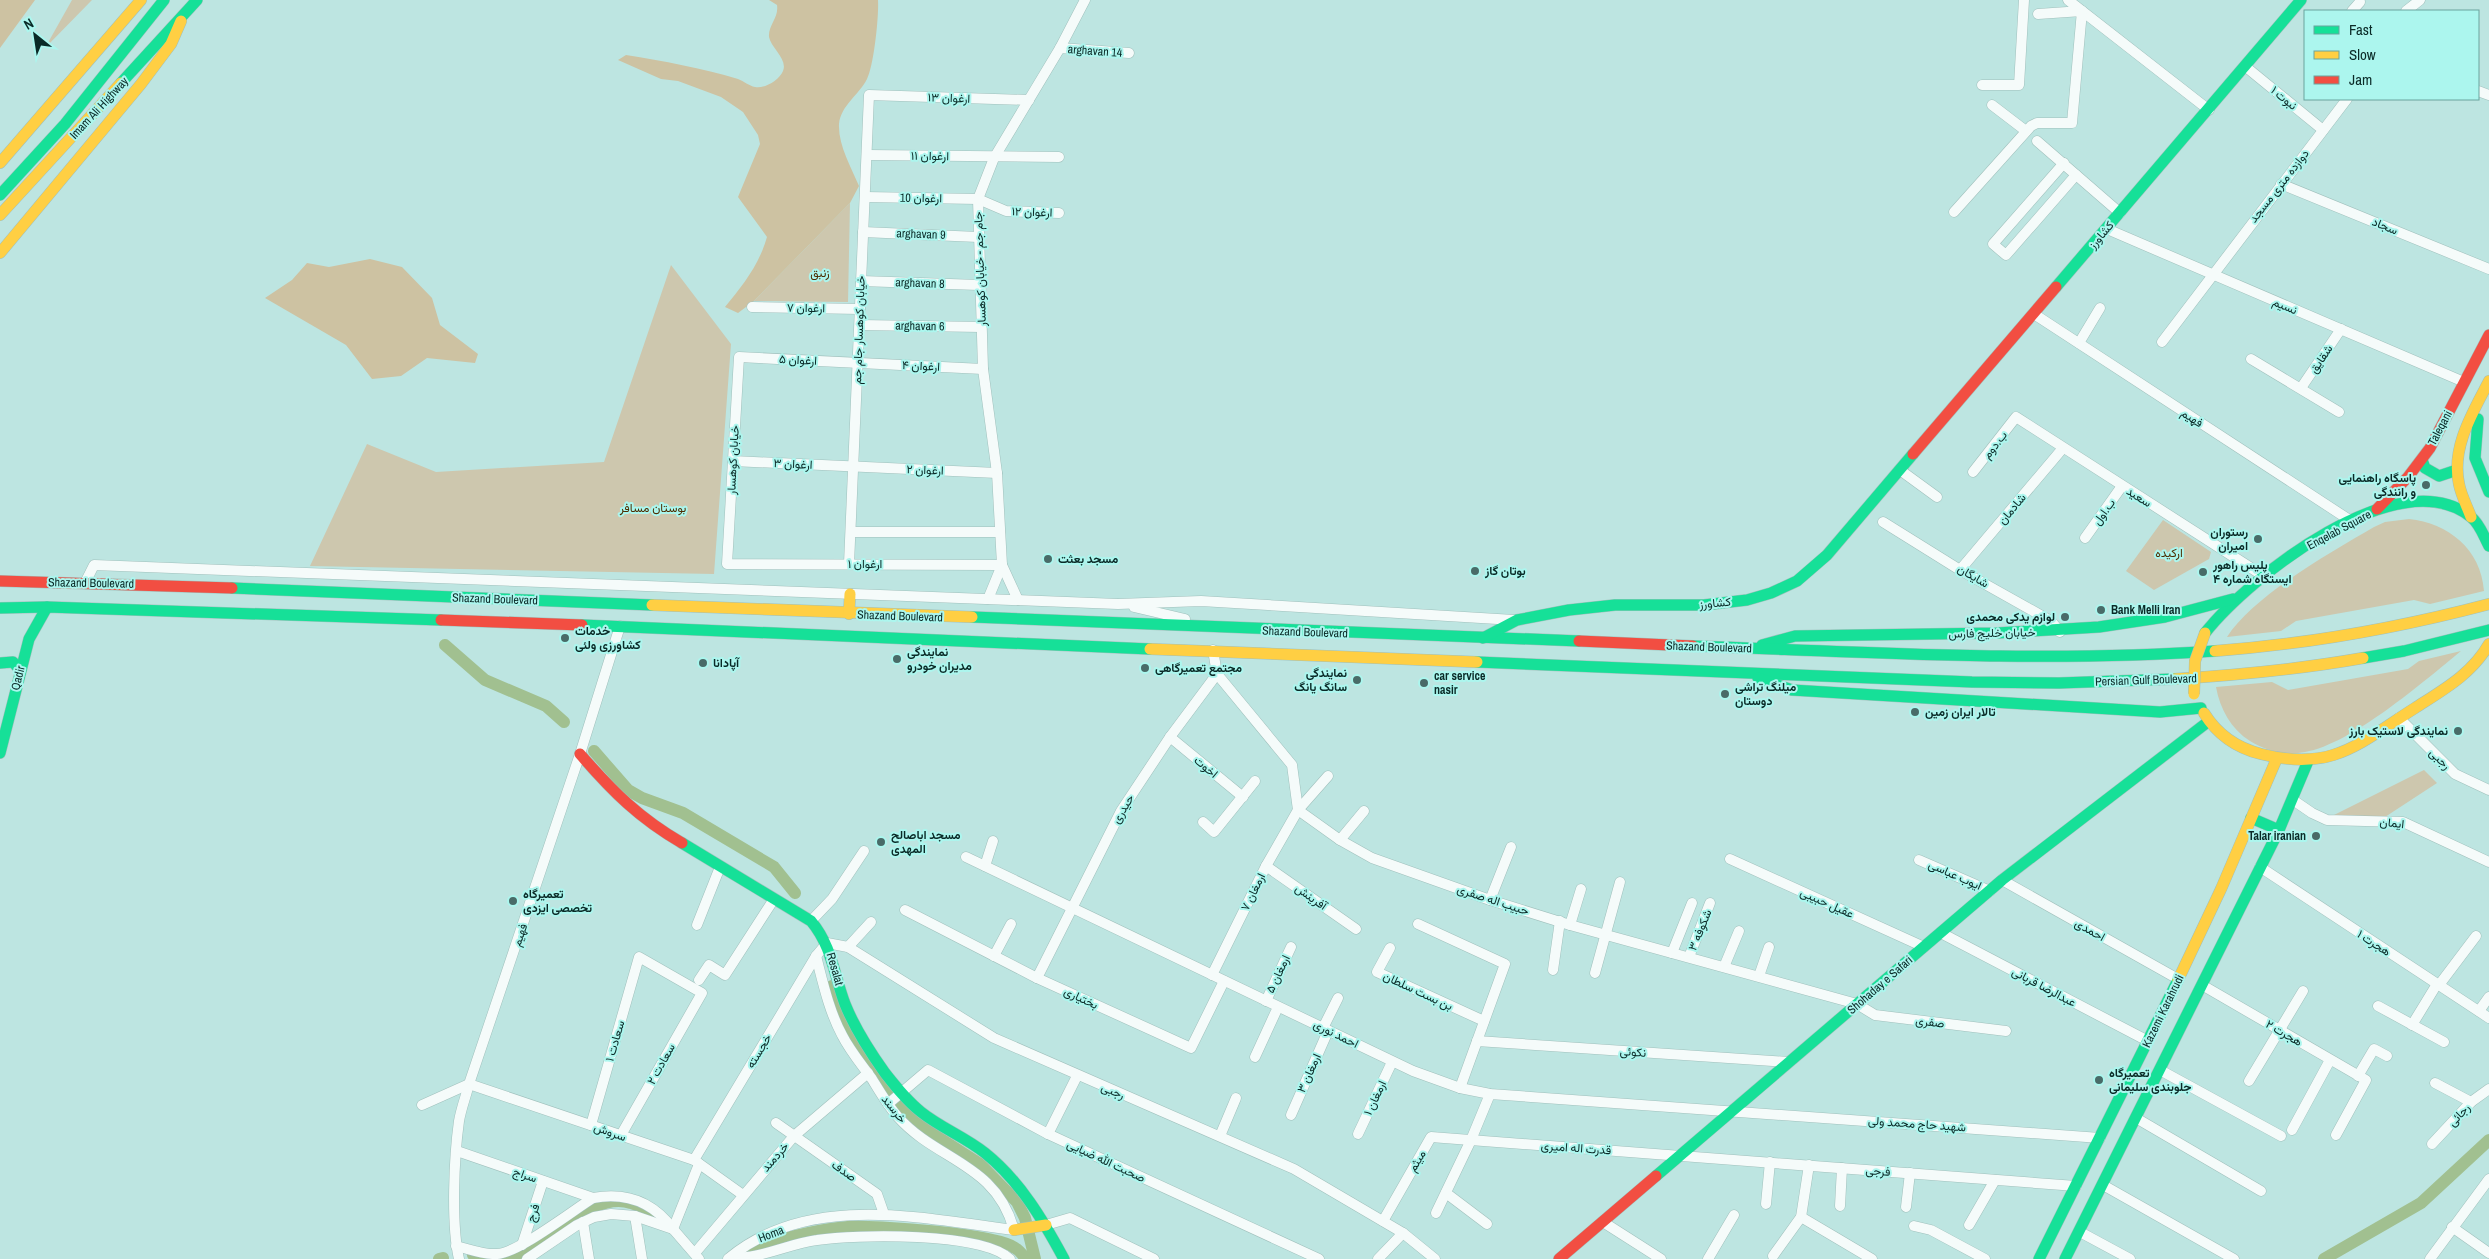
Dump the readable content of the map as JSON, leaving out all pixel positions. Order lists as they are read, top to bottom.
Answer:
{
  "streets": {
    "main road": [
      "Imam Ali Highway",
      "کشاورز",
      "Taleqani",
      "Enqelab Square",
      "Shazand Boulevard",
      "خیابان خلیج فارس",
      "Qadir",
      "Persian Gulf Boulevard",
      "Resalat",
      "Shohaday e Safari",
      "Kazemi Karahrudi"
    ],
    "street": [
      "arghavan 14",
      "ارغوان ۱۳",
      "نبوت ۱",
      "ارغوان ۱۱",
      "دوازده متری مسجد",
      "ارغوان 10",
      "ارغوان ۱۲",
      "سجاد",
      "arghavan 9",
      "جام جم - خیابان کوهسار",
      "arghavan 8",
      "نسیم",
      "ارغوان ۷",
      "arghavan 6",
      "خیابان کوهسار جام جم",
      "شقایق",
      "ارغوان ۵",
      "ارغوان ۴",
      "فهیم",
      "ب.دوم",
      "خیابان کوهسار",
      "ارغوان ۳",
      "ارغوان ۲",
      "سعید",
      "شادمان",
      "ب.اول",
      "ارغوان ۱",
      "شایگان",
      "رجبی",
      "اخوت",
      "حیدری",
      "ایمان",
      "ایوب عباسی",
      "ارمغان ۷",
      "آفرینش",
      "حبیب اله صفری",
      "عقیل حبیبی",
      "شکوفه ۳",
      "احمدی",
      "هجرت ۱",
      "ارمغان ۵",
      "عبدالرضا قربانی",
      "بن بست سلطان",
      "بختیاری",
      "صفری",
      "هجرت ۲",
      "احمد نوری",
      "سعادت ۱",
      "خجسته",
      "نکوئی",
      "سعادت ۲",
      "ارمغان ۳",
      "ارمغان ۱",
      "خرسند",
      "رجائی",
      "شهید حاج محمد ولی",
      "سروش",
      "قدرت اله امیری",
      "خردمند",
      "صحبت الله ضیایی",
      "میثم",
      "صدف",
      "فرجی",
      "سراج",
      "فرج",
      "Homa"
    ]
  },
  "crossings": [
    ["arghavan 14", "جام جم - خیابان کوهسار"],
    ["ارغوان ۱۳", "جام جم - خیابان کوهسار"],
    ["ارغوان ۱۳", "خیابان کوهسار جام جم"],
    ["نبوت ۱", "دوازده متری مسجد"],
    ["نبوت ۱", "کشاورز"],
    ["ارغوان ۱۱", "جام جم - خیابان کوهسار"],
    ["ارغوان ۱۱", "خیابان کوهسار جام جم"],
    ["دوازده متری مسجد", "سجاد"],
    ["دوازده متری مسجد", "نسیم"],
    ["ارغوان 10", "ارغوان ۱۲"],
    ["ارغوان 10", "جام جم - خیابان کوهسار"],
    ["ارغوان 10", "خیابان کوهسار جام جم"],
    ["ارغوان ۱۲", "جام جم - خیابان کوهسار"],
    ["arghavan 9", "جام جم - خیابان کوهسار"],
    ["arghavan 9", "خیابان کوهسار جام جم"],
    ["کشاورز", "نسیم"],
    ["کشاورز", "فهیم"],
    ["کشاورز", "Shazand Boulevard"],
    ["جام جم - خیابان کوهسار", "arghavan 8"],
    ["جام جم - خیابان کوهسار", "arghavan 6"],
    ["جام جم - خیابان کوهسار", "ارغوان ۴"],
    ["جام جم - خیابان کوهسار", "ارغوان ۲"],
    ["جام جم - خیابان کوهسار", "ارغوان ۱"],
    ["arghavan 8", "خیابان کوهسار جام جم"],
    ["نسیم", "شقایق"],
    ["نسیم", "Taleqani"],
    ["ارغوان ۷", "خیابان کوهسار جام جم"],
    ["arghavan 6", "خیابان کوهسار جام جم"],
    ["خیابان کوهسار جام جم", "ارغوان ۵"],
    ["خیابان کوهسار جام جم", "ارغوان ۴"],
    ["خیابان کوهسار جام جم", "ارغوان ۳"],
    ["خیابان کوهسار جام جم", "ارغوان ۲"],
    ["خیابان کوهسار جام جم", "ارغوان ۱"],
    ["ارغوان ۵", "ارغوان ۴"],
    ["ارغوان ۵", "خیابان کوهسار"],
    ["فهیم", "Enqelab Square"],
    ["فهیم", "Shazand Boulevard"],
    ["فهیم", "Resalat"],
    ["فهیم", "سروش"],
    ["فهیم", "سراج"],
    ["Taleqani", "Enqelab Square"],
    ["ب.دوم", "سعید"],
    ["خیابان کوهسار", "ارغوان ۳"],
    ["خیابان کوهسار", "ارغوان ۱"],
    ["ارغوان ۳", "ارغوان ۲"],
    ["سعید", "شادمان"],
    ["سعید", "ب.اول"],
    ["سعید", "Enqelab Square"],
    ["شادمان", "شایگان"],
    ["Enqelab Square", "خیابان خلیج فارس"],
    ["Enqelab Square", "رجبی"],
    ["Enqelab Square", "Shohaday e Safari"],
    ["Enqelab Square", "Kazemi Karahrudi"],
    ["شایگان", "خیابان خلیج فارس"],
    ["Shazand Boulevard", "خیابان خلیج فارس"],
    ["Shazand Boulevard", "Qadir"],
    ["Shazand Boulevard", "Persian Gulf Boulevard"],
    ["رجبی", "Resalat"],
    ["رجبی", "خجسته"],
    ["رجبی", "میثم"],
    ["اخوت", "حیدری"],
    ["حیدری", "بختیاری"],
    ["حیدری", "احمد نوری"],
    ["ایمان", "Kazemi Karahrudi"],
    ["ایوب عباسی", "Shohaday e Safari"],
    ["ارمغان ۷", "آفرینش"],
    ["ارمغان ۷", "حبیب اله صفری"],
    ["ارمغان ۷", "احمد نوری"],
    ["حبیب اله صفری", "شکوفه ۳"],
    ["حبیب اله صفری", "Shohaday e Safari"],
    ["حبیب اله صفری", "صفری"],
    ["عقیل حبیبی", "Shohaday e Safari"],
    ["احمدی", "Shohaday e Safari"],
    ["احمدی", "Kazemi Karahrudi"],
    ["هجرت ۱", "Kazemi Karahrudi"],
    ["Resalat", "خجسته"],
    ["Resalat", "صحبت الله ضیایی"],
    ["ارمغان ۵", "احمد نوری"],
    ["Shohaday e Safari", "عبدالرضا قربانی"],
    ["Shohaday e Safari", "صفری"],
    ["Shohaday e Safari", "احمد نوری"],
    ["Shohaday e Safari", "نکوئی"],
    ["Shohaday e Safari", "شهید حاج محمد ولی"],
    ["Shohaday e Safari", "قدرت اله امیری"],
    ["Shohaday e Safari", "فرجی"],
    ["عبدالرضا قربانی", "Kazemi Karahrudi"],
    ["بختیاری", "احمد نوری"],
    ["Kazemi Karahrudi", "هجرت ۲"],
    ["Kazemi Karahrudi", "شهید حاج محمد ولی"],
    ["Kazemi Karahrudi", "فرجی"],
    ["احمد نوری", "ارمغان ۳"],
    ["احمد نوری", "ارمغان ۱"],
    ["احمد نوری", "شهید حاج محمد ولی"],
    ["سعادت ۱", "سعادت ۲"],
    ["سعادت ۱", "سروش"],
    ["خجسته", "خرسند"],
    ["خجسته", "سروش"],
    ["سعادت ۲", "سروش"],
    ["خرسند", "خردمند"],
    ["خرسند", "Homa"],
    ["سروش", "خردمند"],
    ["قدرت اله امیری", "میثم"],
    ["قدرت اله امیری", "فرجی"],
    ["خردمند", "صدف"],
    ["صدف", "Homa"],
    ["سراج", "فرج"]
  ],
  "parks": ["زنبق", "بوستان مسافر", "ارکیده"],
  "places": [
    "پاسگاه راهنمایی و رانندگی",
    "رستوران امیران",
    "مسجد بعثت",
    "بوتان گاز",
    "پلیس راهور ایستگاه شماره ۴",
    "Bank Melli Iran",
    "لوازم یدکی محمدی",
    "خدمات کشاورزی ولئی",
    "نمایندگی مدیران خودرو",
    "آپادانا",
    "مجتمع تعمیرگاهی",
    "نمایندگی سانگ یانگ",
    "car service nasir",
    "میلنگ تراشی دوستان",
    "تالار ایران زمین",
    "نمایندگی لاستیک بارز",
    "Talar iranian",
    "مسجد اباصالح المهدی",
    "تعمیرگاه تخصصی ایزدی",
    "تعمیرگاه جلوبندی سلیمانی"
  ],
  "legend": ["Fast", "Slow", "Jam"],
  "north": "top left"
}
